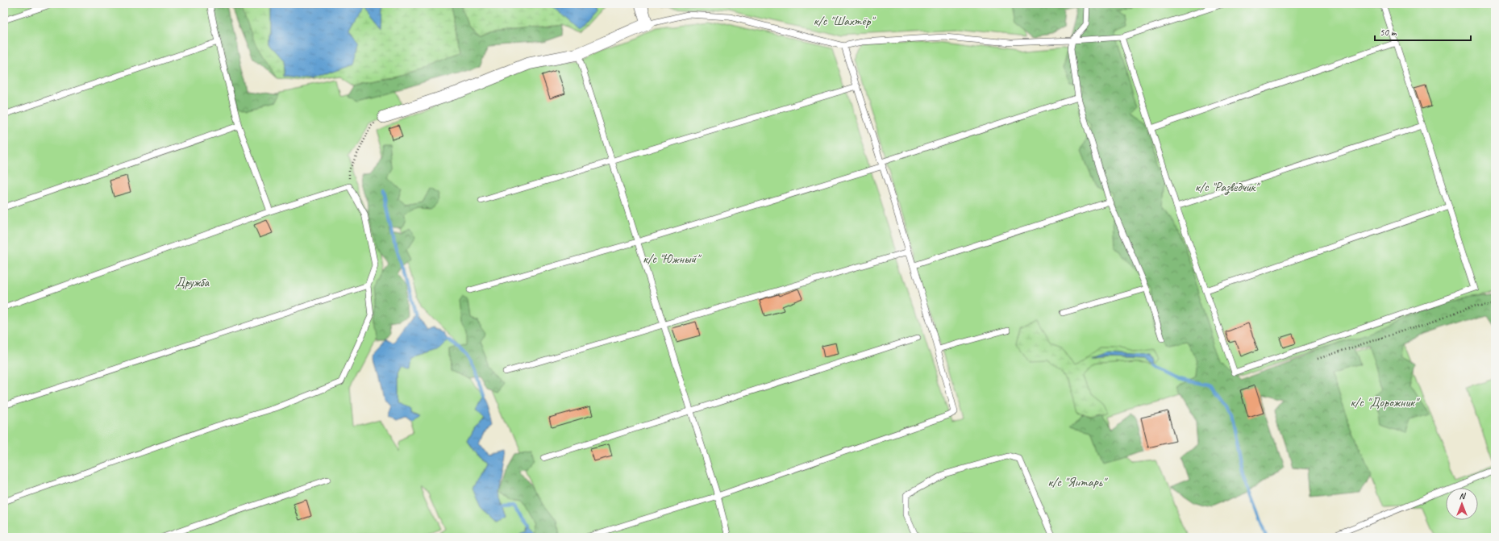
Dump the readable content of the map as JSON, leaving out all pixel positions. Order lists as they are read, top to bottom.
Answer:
{
  "parks": [
    "к/с \"Шахтёр\"",
    "к/с \"Разведчик\"",
    "к/с \"Южный\"",
    "Дружба",
    "к/с \"Дорожник\"",
    "к/с \"Янтарь\""
  ],
  "scale_bar": "50 m",
  "north": "top"
}
